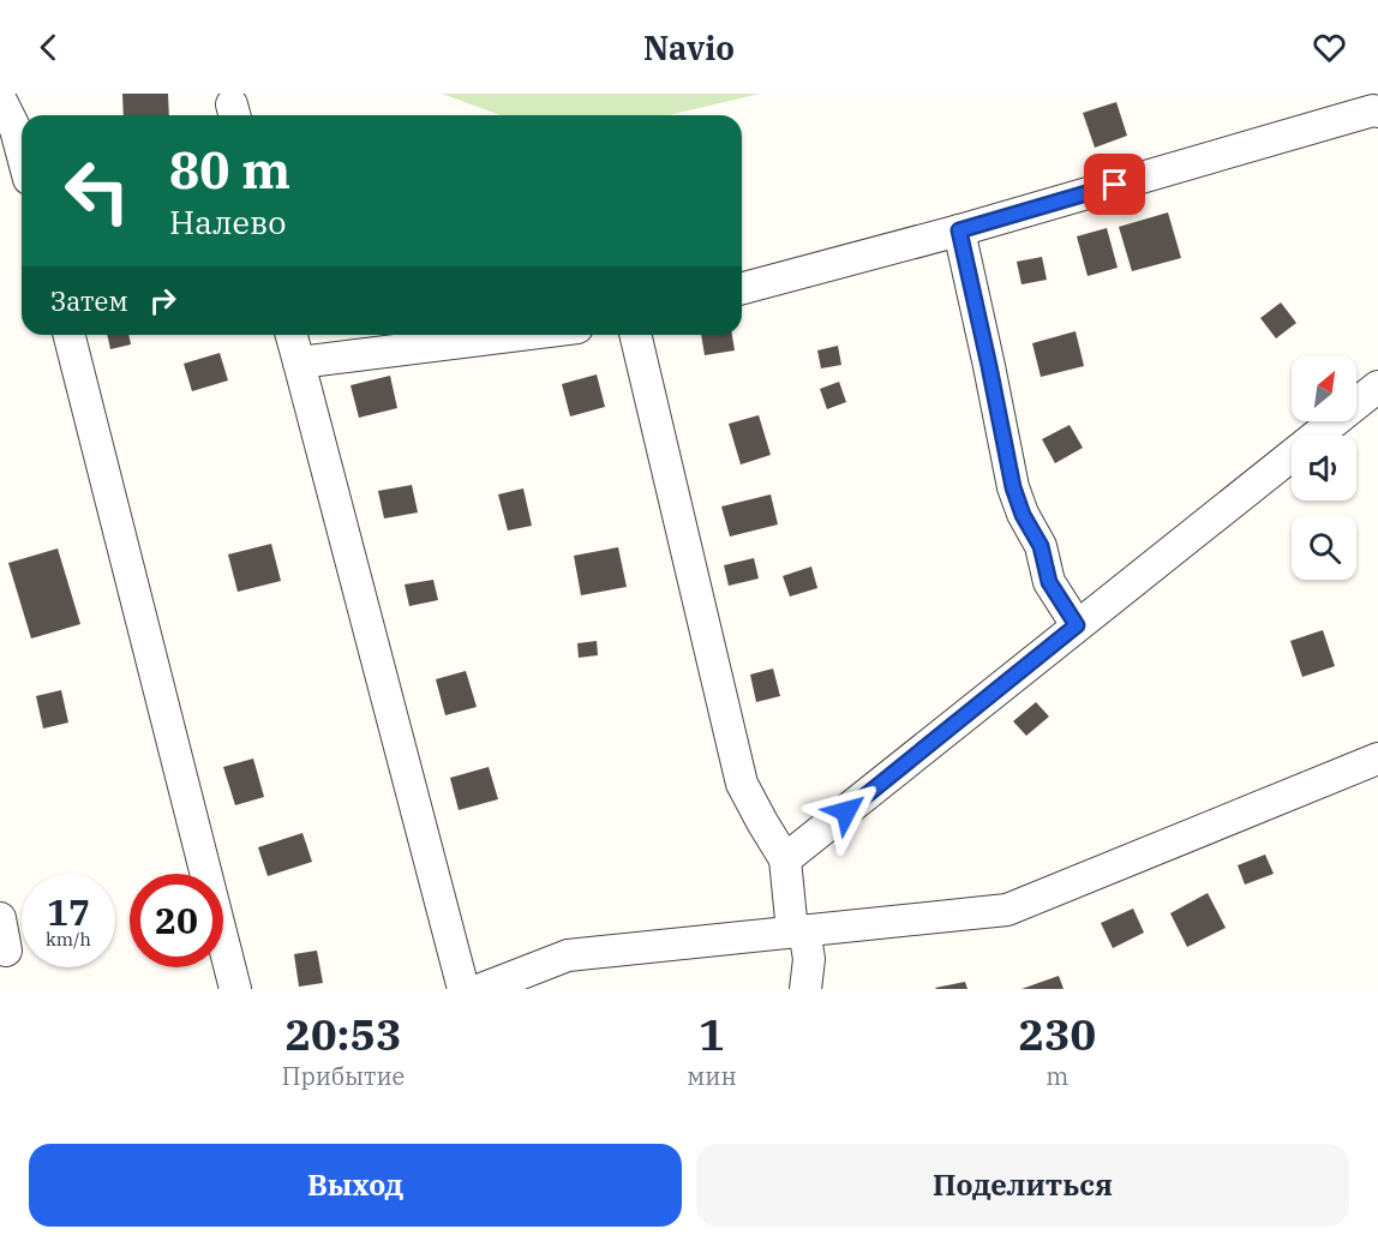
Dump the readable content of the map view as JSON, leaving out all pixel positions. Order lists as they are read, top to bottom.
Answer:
{
  "north": "top right",
  "page": {
    "header": "Navio",
    "turn": ["80 m", "Налево"],
    "then": "Затем",
    "speed": "17 km/h",
    "limit": "20",
    "eta": [
      "20:53",
      "Прибытие",
      "1",
      "мин",
      "230",
      "m"
    ],
    "buttons": ["Выход", "Поделиться"]
  }
}
